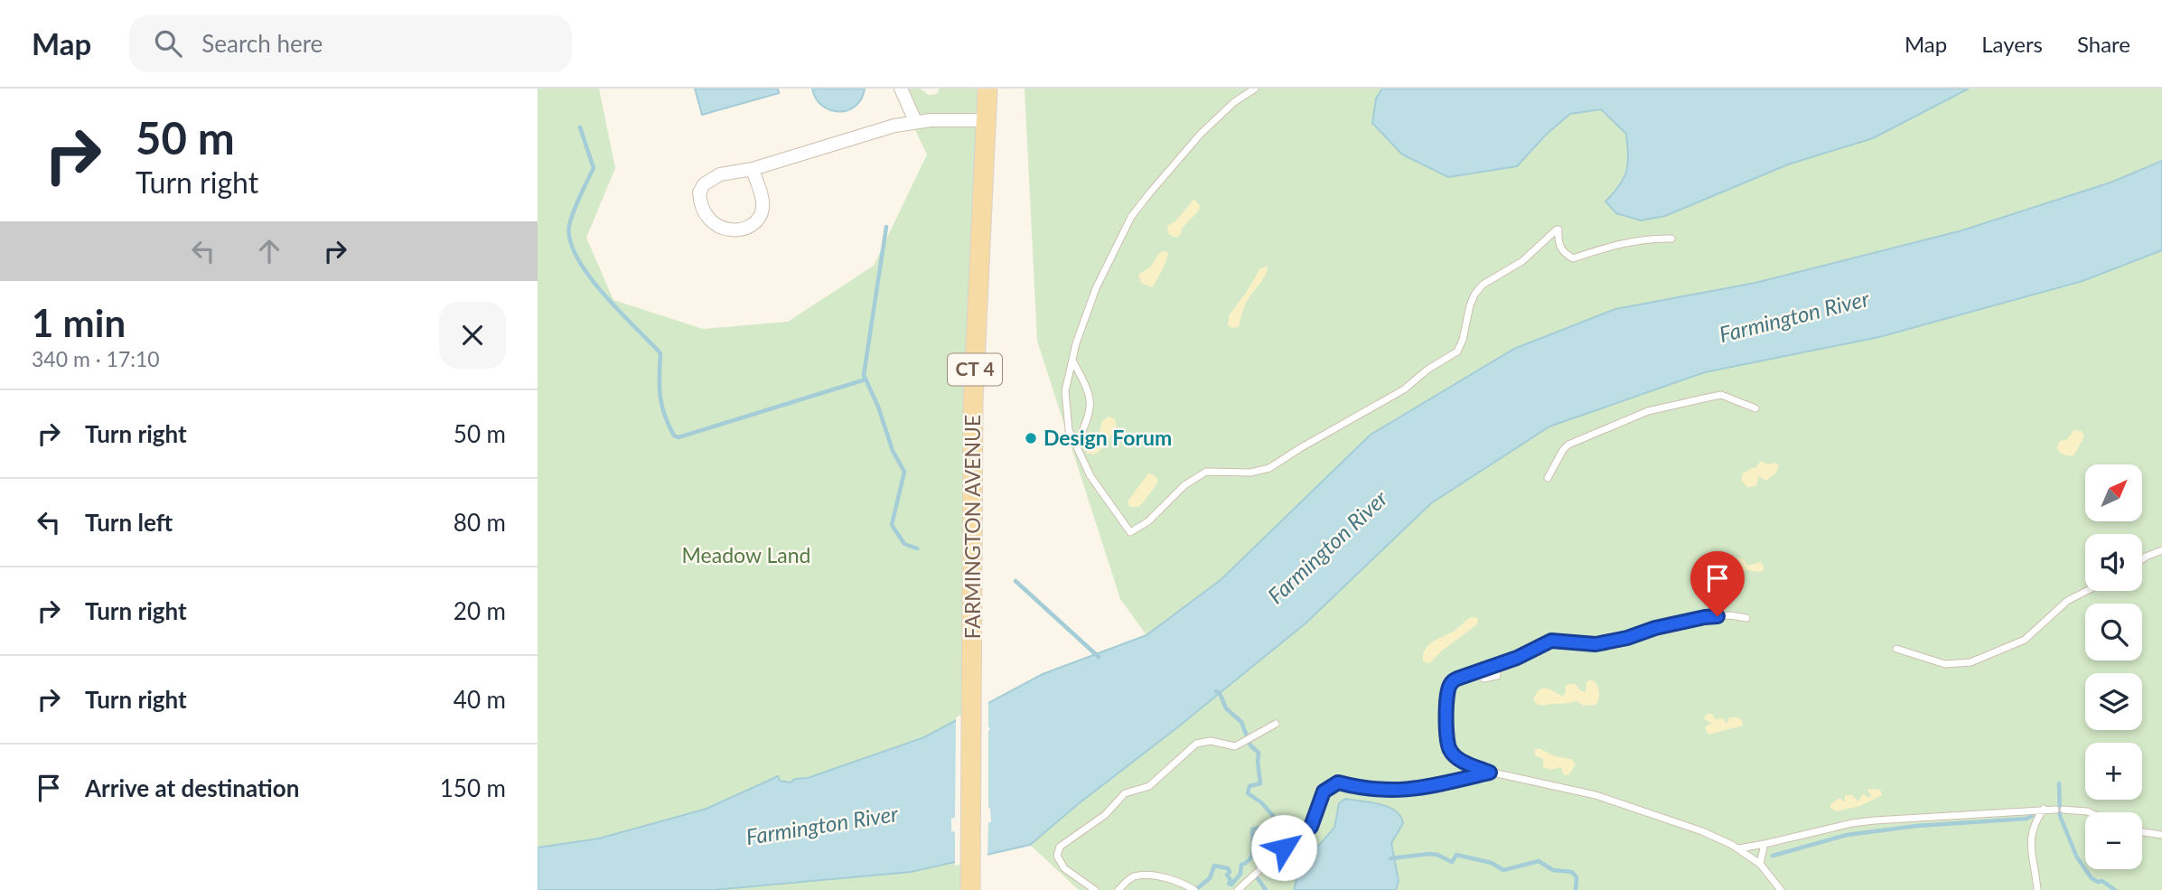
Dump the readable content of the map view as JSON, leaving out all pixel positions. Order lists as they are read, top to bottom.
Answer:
{
  "streets": {
    "main road": ["CT 4", "FARMINGTON AVENUE"]
  },
  "water": ["Farmington River"],
  "parks": ["Meadow Land"],
  "places": ["Design Forum"],
  "north": "top right",
  "page": {
    "header": "Map",
    "search": "Search here",
    "nav": ["Map", "Layers", "Share"],
    "turn": ["50 m", "Turn right"],
    "heading": ["1 min", "340 m · 17:10"],
    "list": [
      {
        "name": "Turn right",
        "value": "50 m"
      },
      {
        "name": "Turn left",
        "value": "80 m"
      },
      {
        "name": "Turn right",
        "value": "20 m"
      },
      {
        "name": "Turn right",
        "value": "40 m"
      },
      {
        "name": "Arrive at destination",
        "value": "150 m"
      }
    ],
    "map_buttons": ["+", "−"]
  }
}
